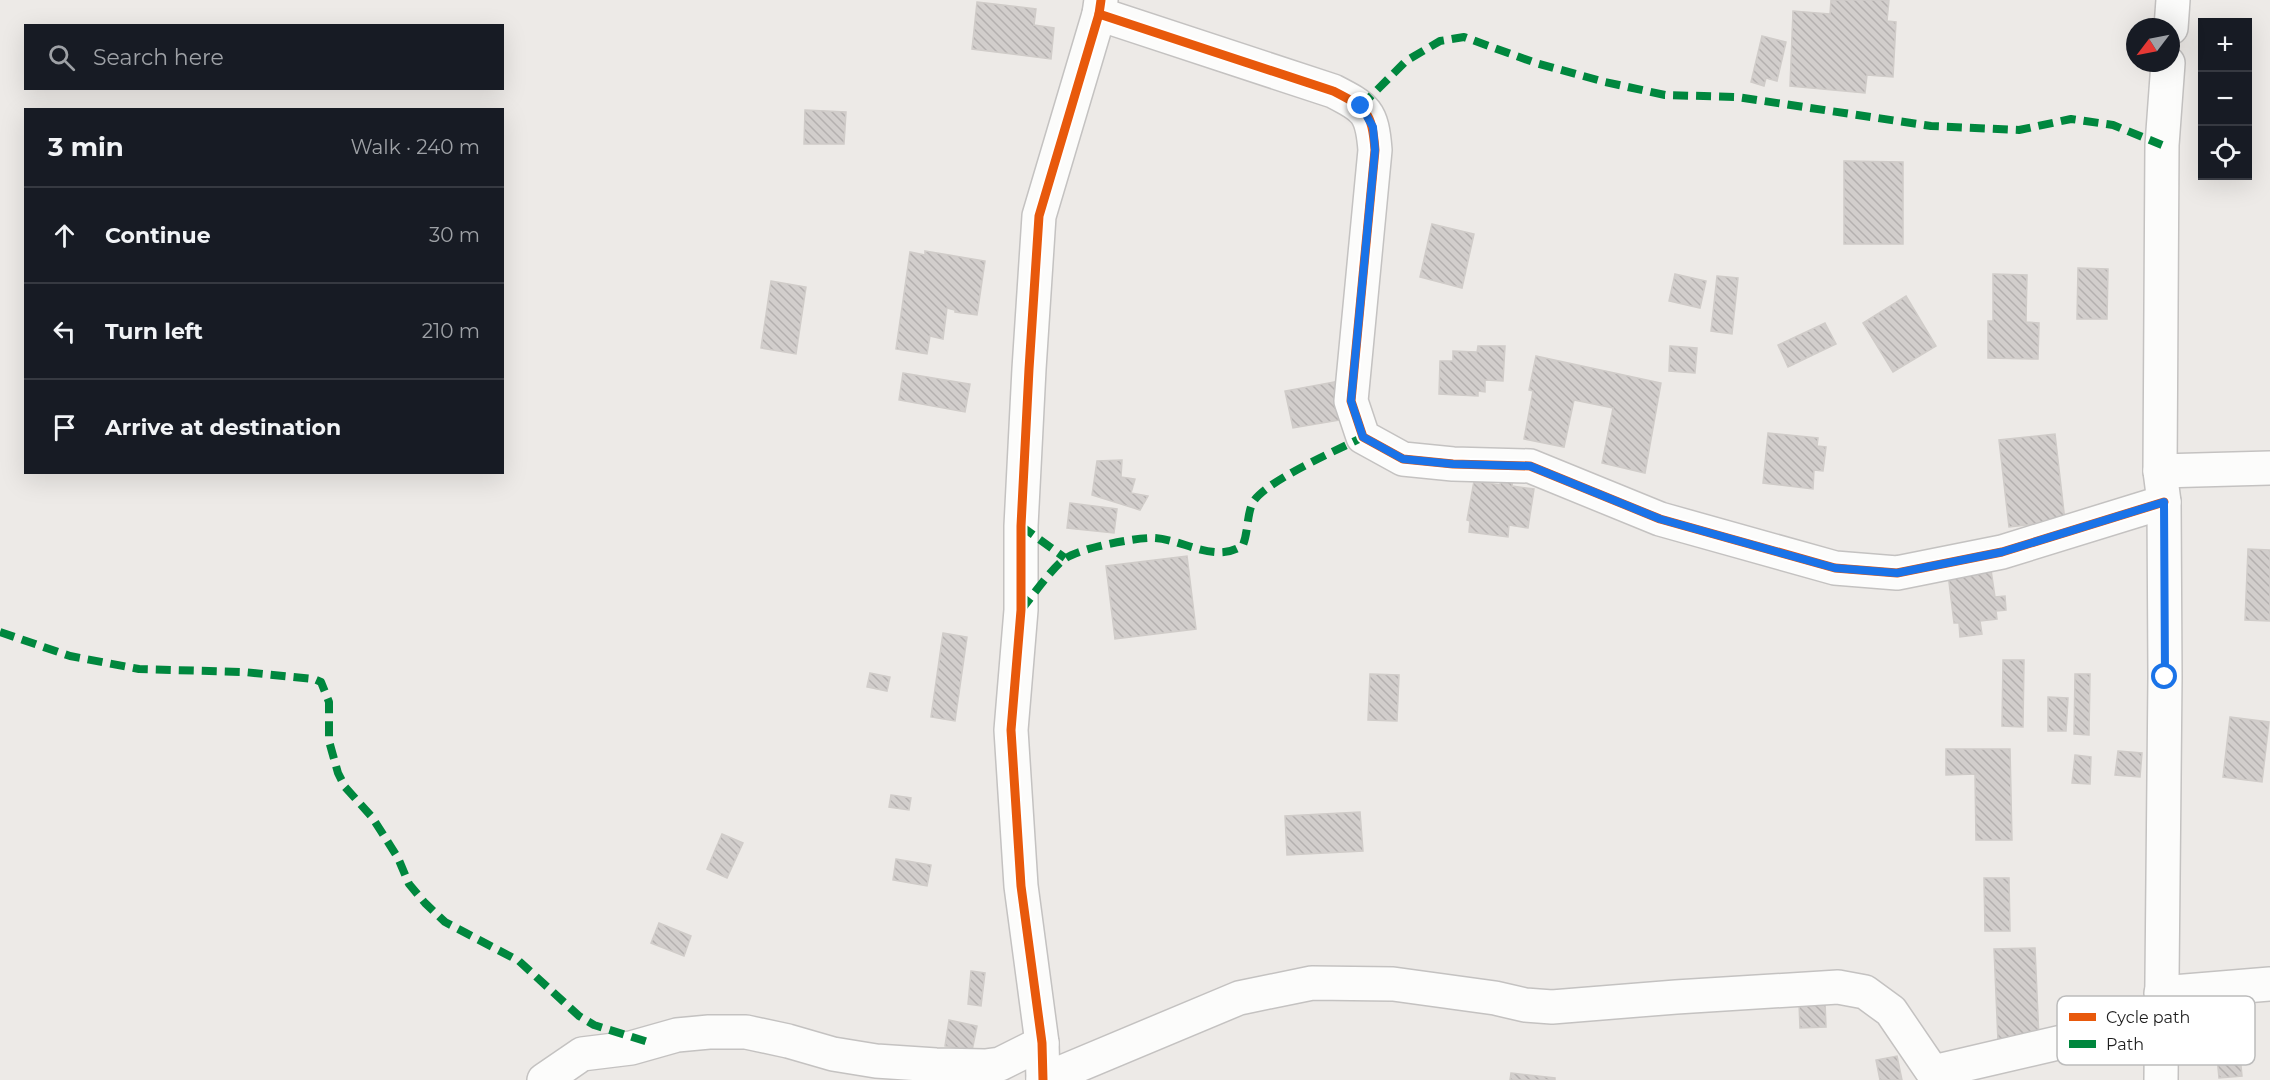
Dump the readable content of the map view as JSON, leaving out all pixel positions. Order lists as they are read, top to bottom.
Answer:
{
  "legend": ["Cycle path", "Path"],
  "north": "bottom left",
  "page": {
    "map_buttons": ["+", "−"],
    "search": "Search here",
    "heading": ["3 min", "Walk · 240 m"],
    "list": [
      ["Continue", "30 m"],
      ["Turn left", "210 m"],
      "Arrive at destination"
    ]
  }
}
